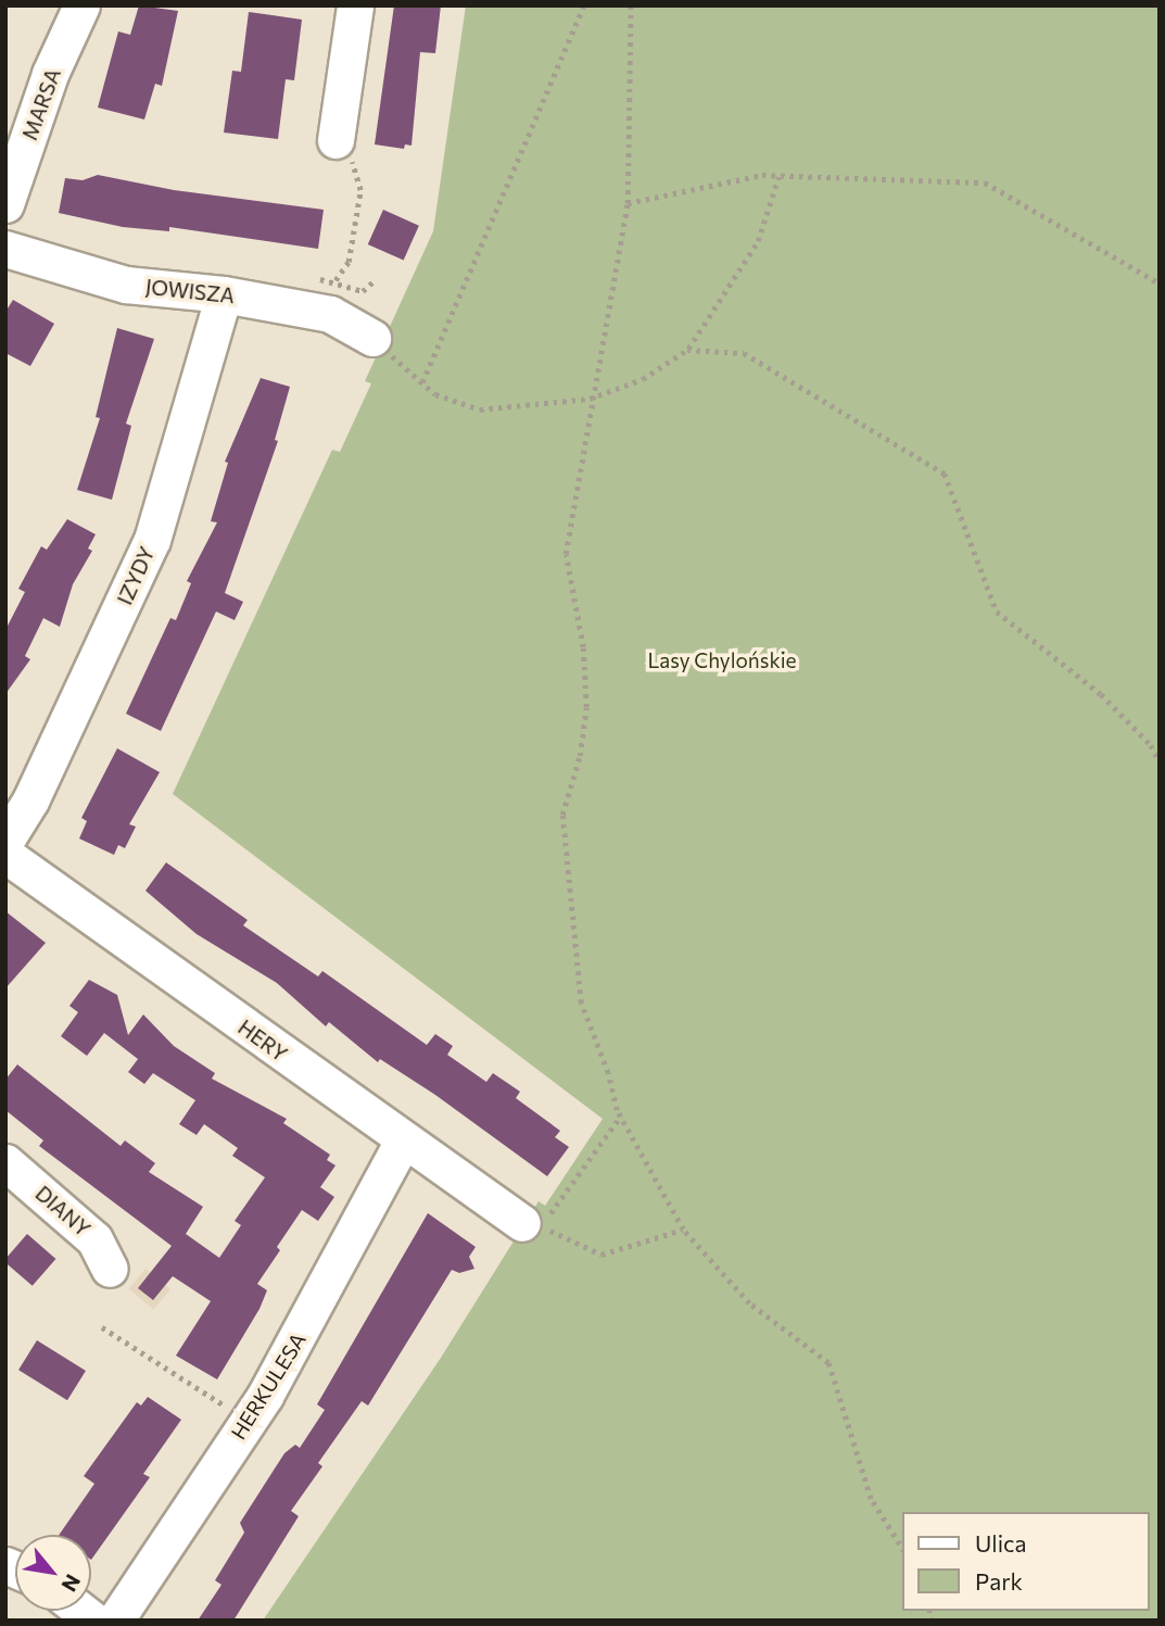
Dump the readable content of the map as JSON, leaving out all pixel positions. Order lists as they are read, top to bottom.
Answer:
{
  "streets": {
    "street": [
      "MARSA",
      "JOWISZA",
      "IZYDY",
      "HERY",
      "DIANY",
      "HERKULESA"
    ]
  },
  "crossings": [
    ["JOWISZA", "IZYDY"],
    ["HERY", "HERKULESA"]
  ],
  "parks": ["Lasy Chylońskie"],
  "legend": ["Ulica", "Park"],
  "north": "bottom right"
}
